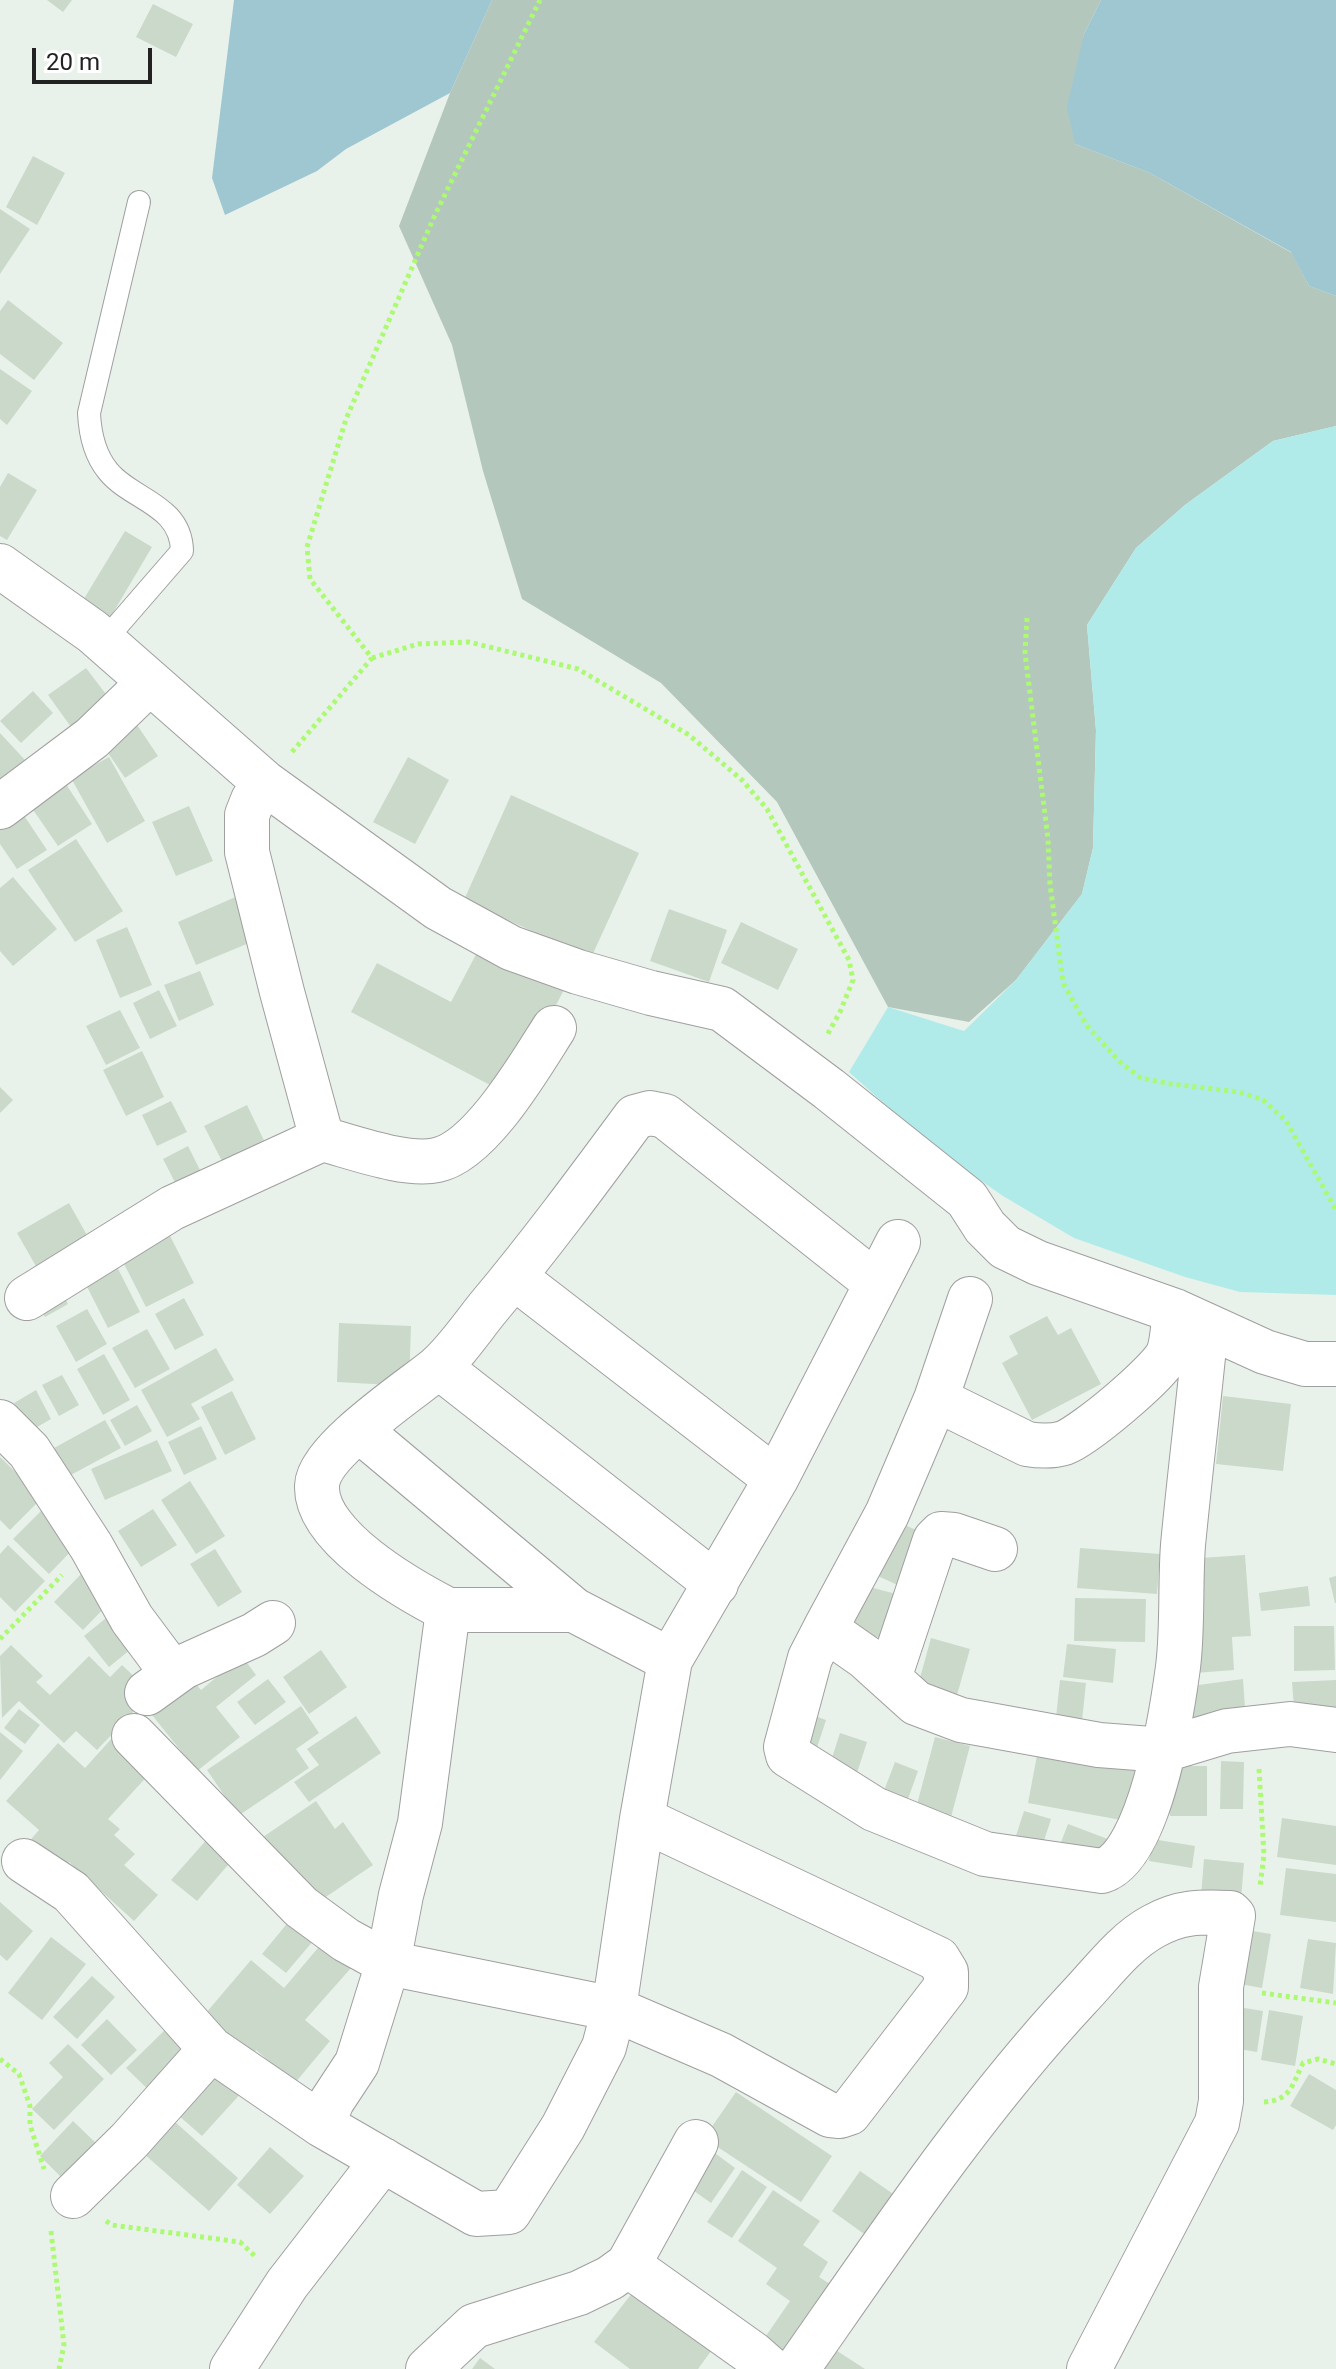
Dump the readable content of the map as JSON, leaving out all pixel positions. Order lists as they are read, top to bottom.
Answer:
{
  "scale_bar": "20 m"
}
